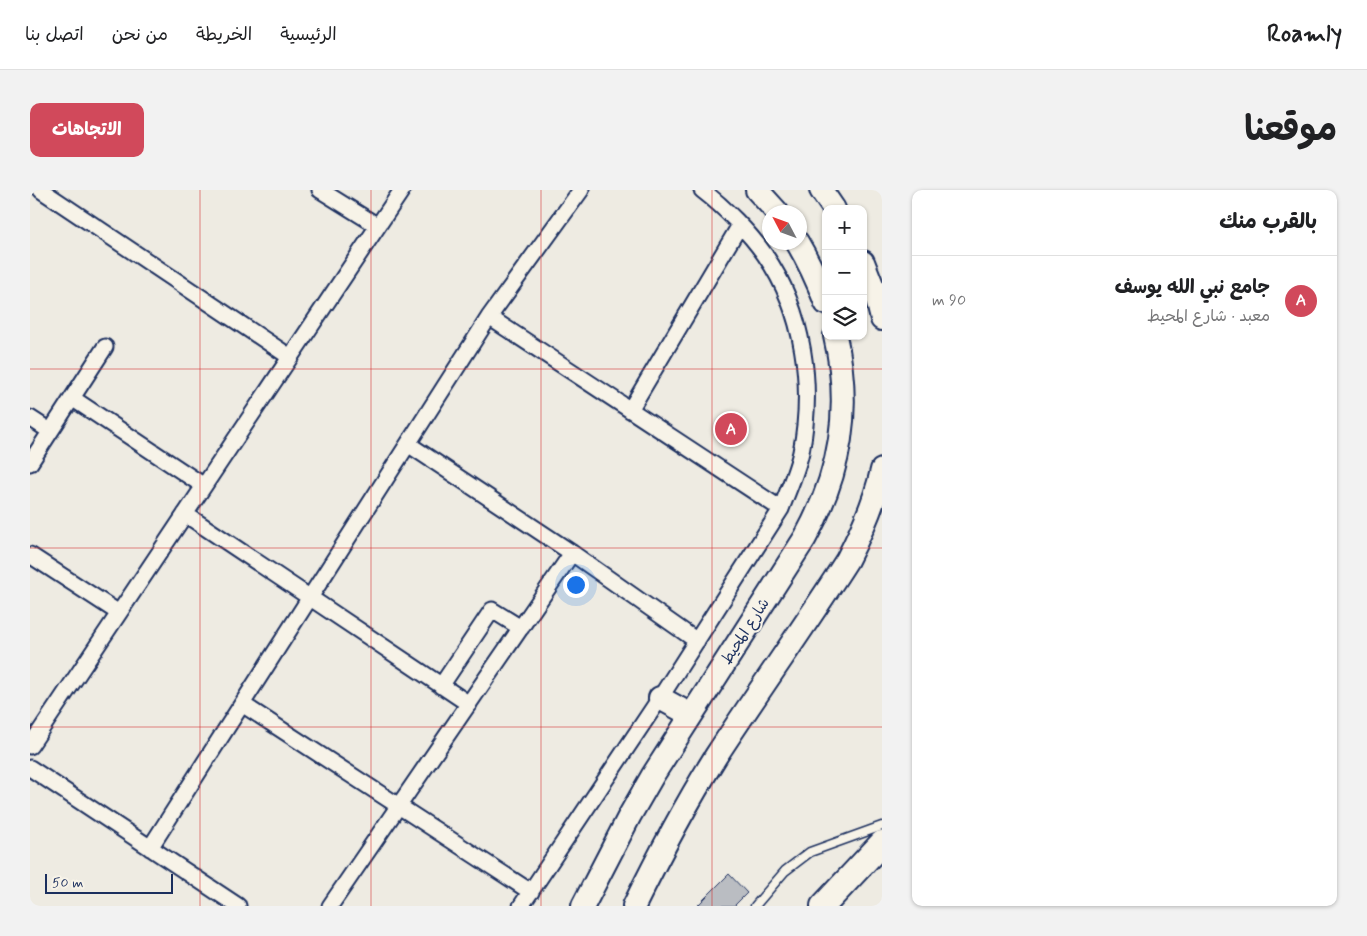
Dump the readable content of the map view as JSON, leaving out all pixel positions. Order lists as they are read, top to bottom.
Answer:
{
  "streets": {
    "main road": ["شارع المحيط"]
  },
  "scale_bar": "50 m",
  "north": "top left",
  "page": {
    "header": "Roamly",
    "nav": [
      "الرئيسية",
      "الخريطة",
      "من نحن",
      "اتصل بنا"
    ],
    "title": "موقعنا",
    "buttons": "الاتجاهات",
    "heading": "بالقرب منك",
    "map_buttons": ["+", "−"],
    "list": [
      {
        "mark": "A",
        "name": "جامع نبي الله يوسف",
        "note": "معبد · شارع المحيط",
        "value": "90 m"
      }
    ],
    "pins": "A",
    "scale": "50 m"
  }
}
